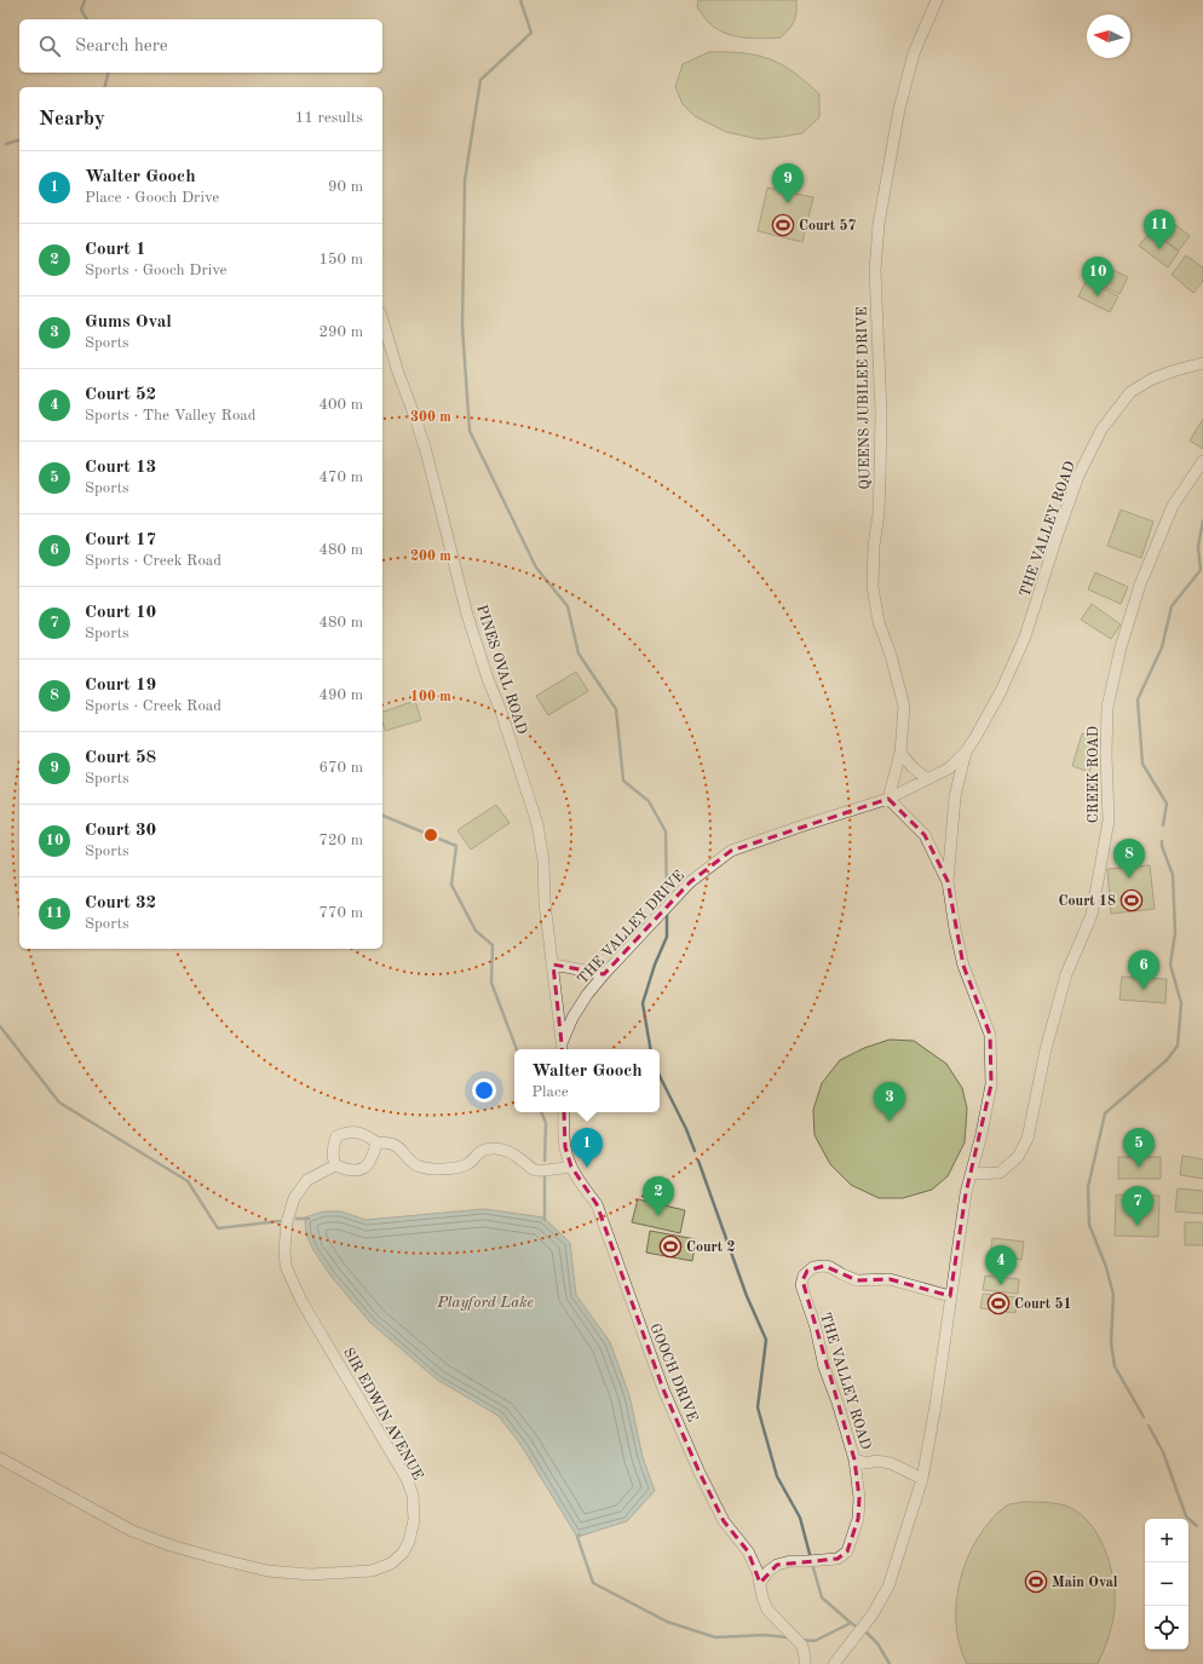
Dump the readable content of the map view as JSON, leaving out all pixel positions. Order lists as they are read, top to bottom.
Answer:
{
  "streets": {
    "street": [
      "QUEENS JUBILEE DRIVE",
      "THE VALLEY ROAD",
      "PINES OVAL ROAD",
      "CREEK ROAD",
      "THE VALLEY DRIVE",
      "GOOCH DRIVE",
      "SIR EDWIN AVENUE"
    ]
  },
  "crossings": [
    ["QUEENS JUBILEE DRIVE", "THE VALLEY ROAD"],
    ["QUEENS JUBILEE DRIVE", "THE VALLEY DRIVE"],
    ["THE VALLEY ROAD", "CREEK ROAD"],
    ["THE VALLEY ROAD", "THE VALLEY DRIVE"],
    ["THE VALLEY ROAD", "GOOCH DRIVE"],
    ["PINES OVAL ROAD", "THE VALLEY DRIVE"]
  ],
  "water": ["Playford Lake"],
  "places": {
    "sports": [
      "Court 57",
      "Court 18",
      "Court 2",
      "Court 51",
      "Main Oval"
    ]
  },
  "north": "left",
  "page": {
    "search": "Search here",
    "heading": ["Nearby", "11 results"],
    "list": [
      {
        "mark": "1",
        "name": "Walter Gooch",
        "note": "Place · Gooch Drive",
        "value": "90 m"
      },
      {
        "mark": "2",
        "name": "Court 1",
        "note": "Sports · Gooch Drive",
        "value": "150 m"
      },
      {
        "mark": "3",
        "name": "Gums Oval",
        "note": "Sports",
        "value": "290 m"
      },
      {
        "mark": "4",
        "name": "Court 52",
        "note": "Sports · The Valley Road",
        "value": "400 m"
      },
      {
        "mark": "5",
        "name": "Court 13",
        "note": "Sports",
        "value": "470 m"
      },
      {
        "mark": "6",
        "name": "Court 17",
        "note": "Sports · Creek Road",
        "value": "480 m"
      },
      {
        "mark": "7",
        "name": "Court 10",
        "note": "Sports",
        "value": "480 m"
      },
      {
        "mark": "8",
        "name": "Court 19",
        "note": "Sports · Creek Road",
        "value": "490 m"
      },
      {
        "mark": "9",
        "name": "Court 58",
        "note": "Sports",
        "value": "670 m"
      },
      {
        "mark": "10",
        "name": "Court 30",
        "note": "Sports",
        "value": "720 m"
      },
      {
        "mark": "11",
        "name": "Court 32",
        "note": "Sports",
        "value": "770 m"
      }
    ],
    "pins": [
      "9",
      "11",
      "10",
      "8",
      "6",
      "3",
      "1",
      "5",
      "2",
      "7",
      "4"
    ],
    "popup": ["Walter Gooch", "Place"],
    "map_buttons": ["+", "−"]
  },
  "rings": ["300 m", "200 m", "100 m"]
}
